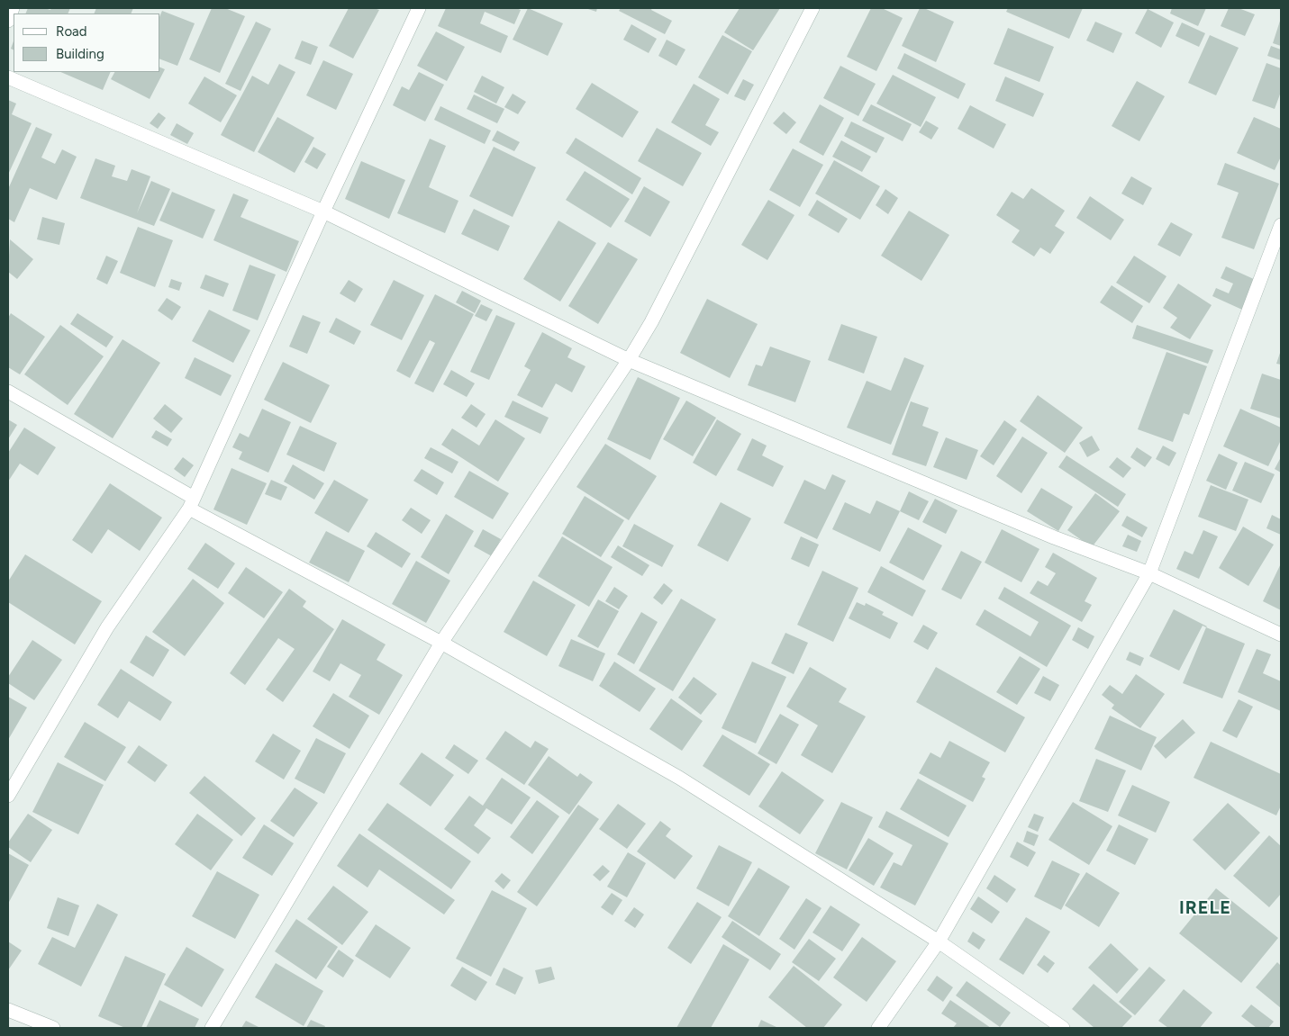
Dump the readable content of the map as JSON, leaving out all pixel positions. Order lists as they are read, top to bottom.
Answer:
{
  "districts": ["IRELE"],
  "legend": ["Road", "Building"]
}
